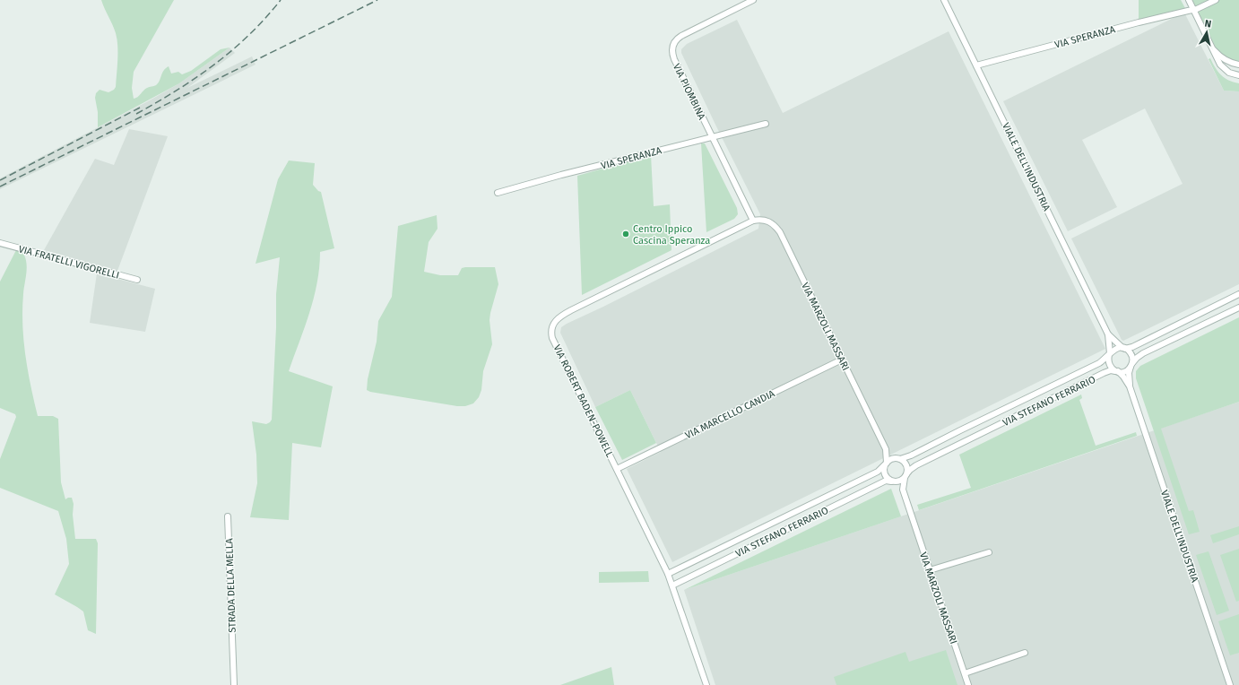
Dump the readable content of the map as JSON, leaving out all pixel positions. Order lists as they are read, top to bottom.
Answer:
{
  "streets": {
    "street": [
      "VIA SPERANZA",
      "VIA PIOMBINA",
      "VIALE DELL'INDUSTRIA",
      "VIA FRATELLI VIGORELLI",
      "VIA MARZOLI MASSARI",
      "VIA ROBERT BADEN-POWELL",
      "VIA STEFANO FERRARIO",
      "VIA MARCELLO CANDIA",
      "STRADA DELLA MELLA"
    ]
  },
  "crossings": [
    ["VIA SPERANZA", "VIA PIOMBINA"],
    ["VIA SPERANZA", "VIALE DELL'INDUSTRIA"],
    ["VIA PIOMBINA", "VIA MARZOLI MASSARI"],
    ["VIA PIOMBINA", "VIA ROBERT BADEN-POWELL"],
    ["VIA MARZOLI MASSARI", "VIA ROBERT BADEN-POWELL"],
    ["VIA MARZOLI MASSARI", "VIA STEFANO FERRARIO"],
    ["VIA MARZOLI MASSARI", "VIA MARCELLO CANDIA"],
    ["VIA ROBERT BADEN-POWELL", "VIA STEFANO FERRARIO"],
    ["VIA ROBERT BADEN-POWELL", "VIA MARCELLO CANDIA"]
  ],
  "places": ["Centro Ippico Cascina Speranza"],
  "north": "top"
}
